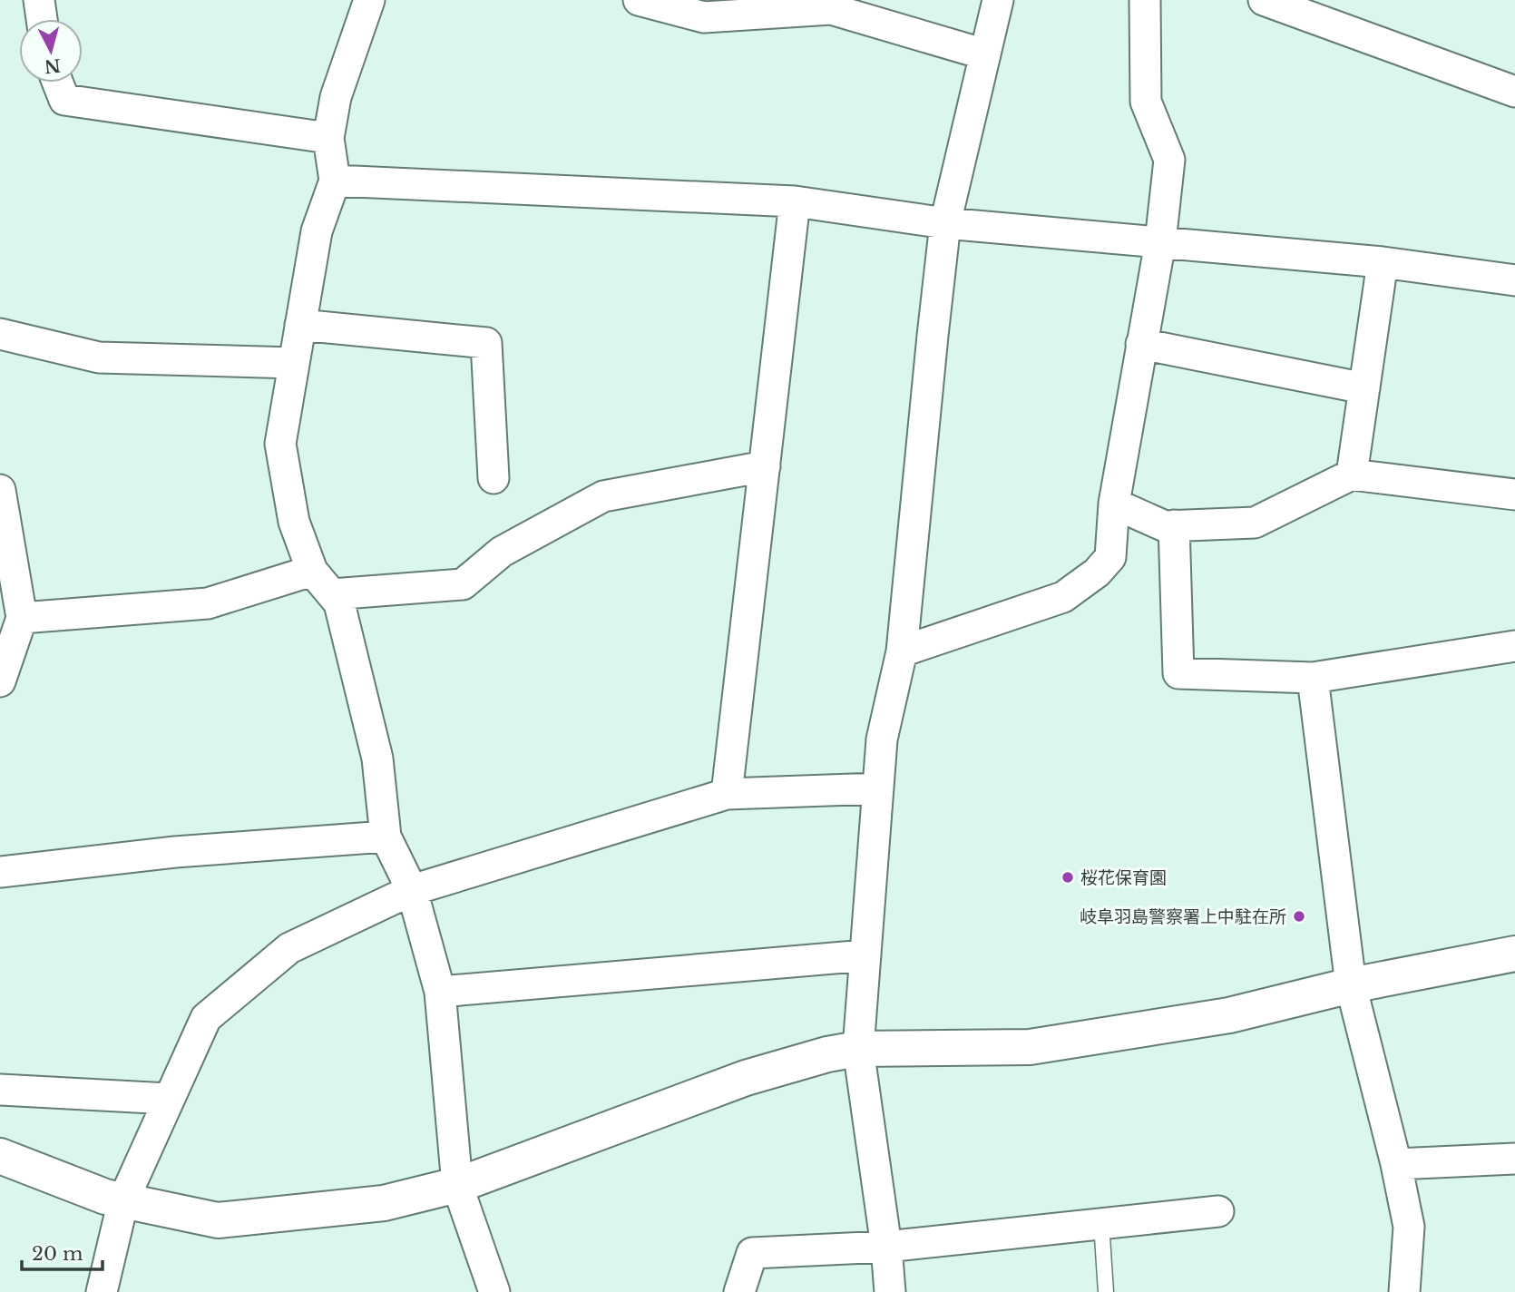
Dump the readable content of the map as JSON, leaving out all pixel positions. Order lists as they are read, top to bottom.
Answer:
{
  "places": ["桜花保育園", "岐阜羽島警察署上中駐在所"],
  "scale_bar": "20 m",
  "north": "bottom"
}
